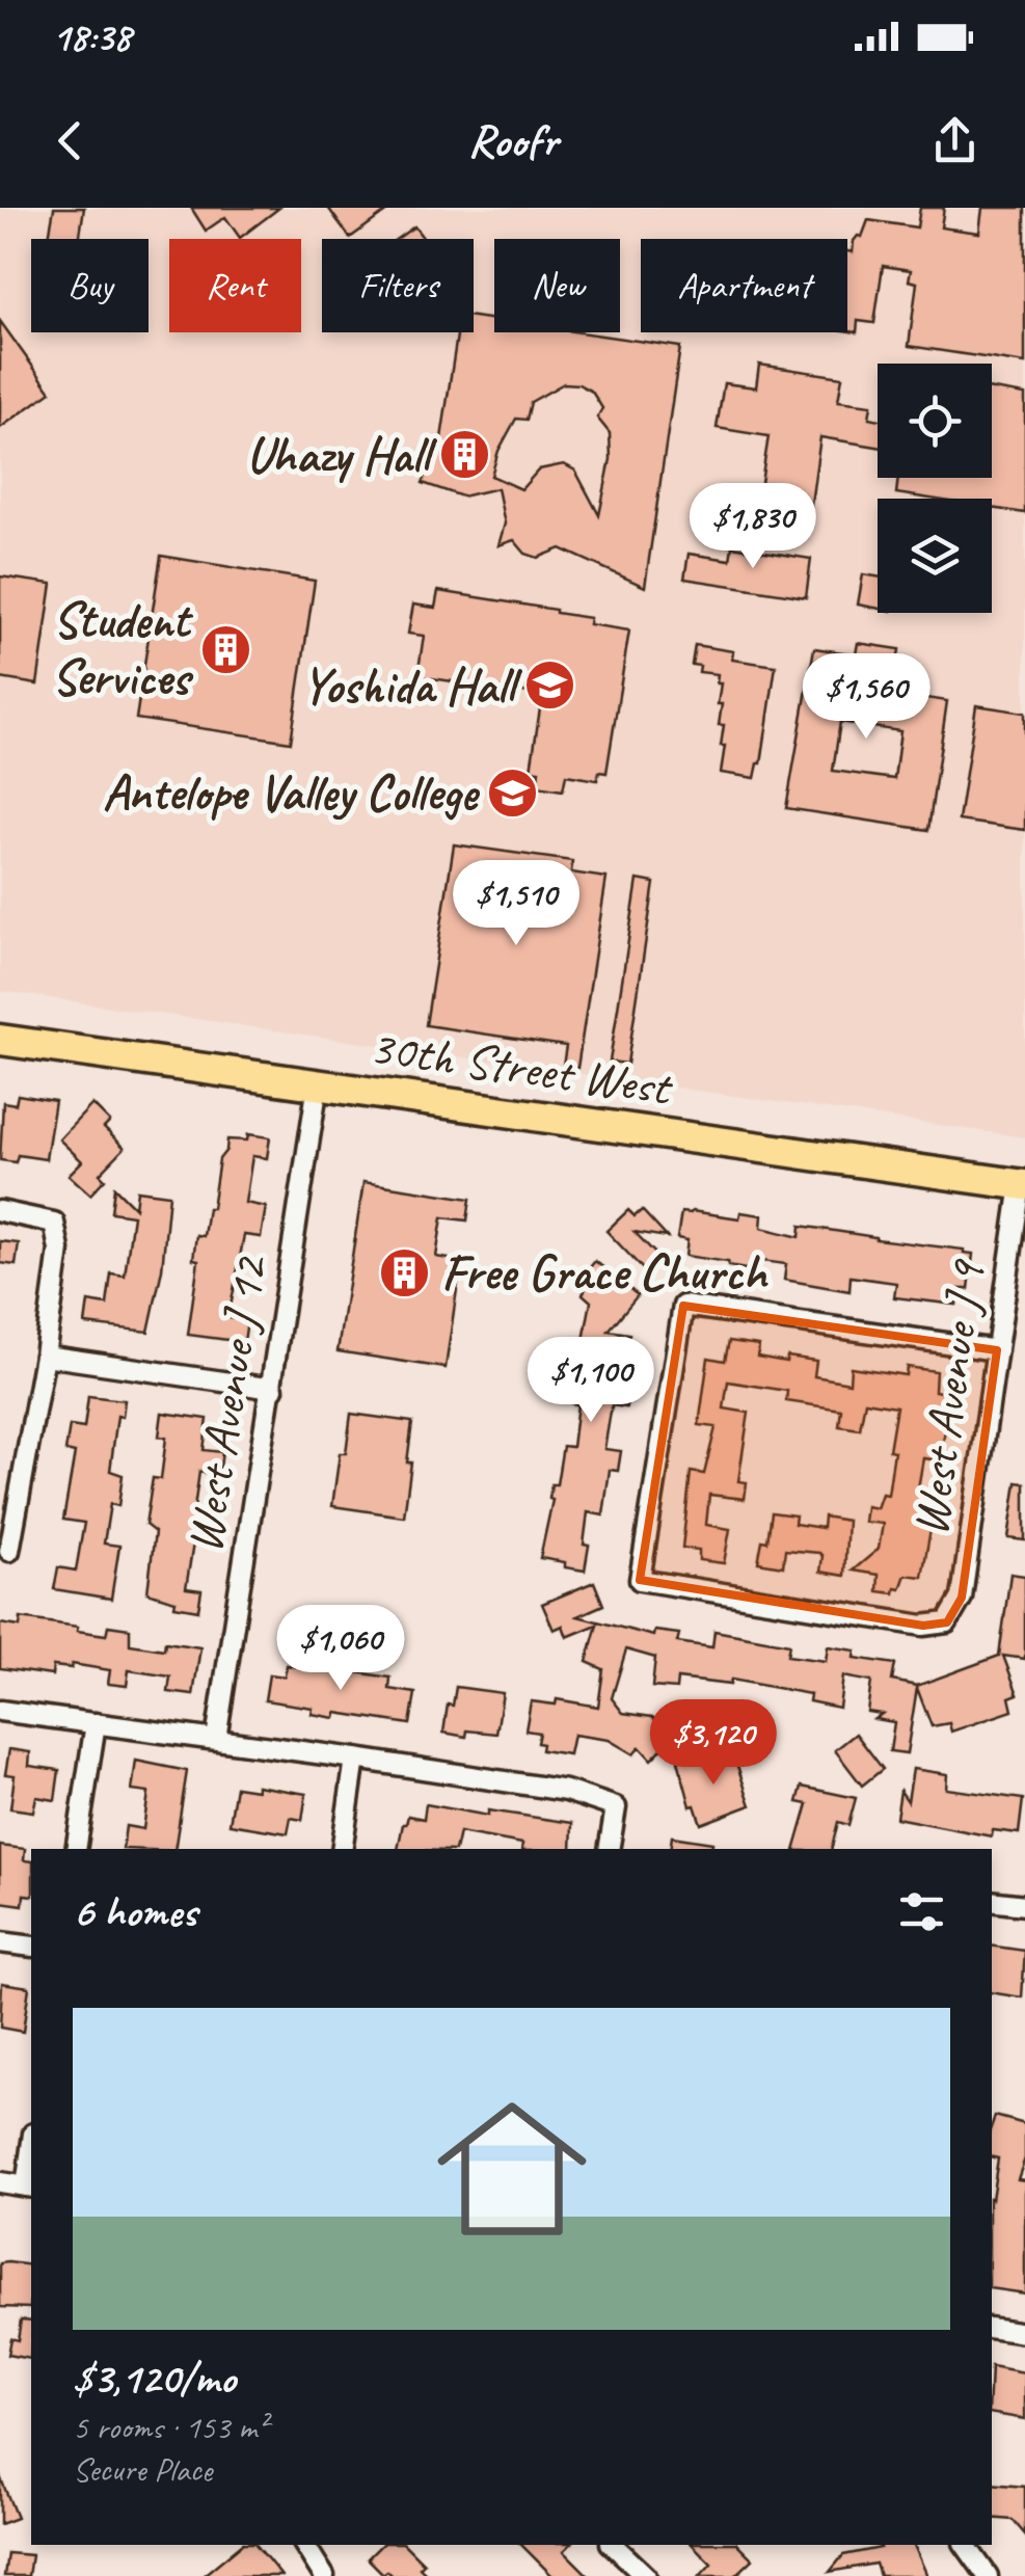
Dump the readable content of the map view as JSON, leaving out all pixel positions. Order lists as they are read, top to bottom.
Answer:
{
  "streets": {
    "main road": ["30th Street West"],
    "street": ["West Avenue J 9", "West Avenue J 12"]
  },
  "crossings": [
    ["30th Street West", "West Avenue J 9"],
    ["30th Street West", "West Avenue J 12"]
  ],
  "places": {
    "building": ["Uhazy Hall", "Student Services", "Free Grace Church"],
    "school or university": ["Yoshida Hall", "Antelope Valley College"]
  },
  "page": {
    "status": "18:38",
    "header": "Roofr",
    "chip": [
      "Buy",
      "Rent",
      "Filters",
      "New",
      "Apartment"
    ],
    "price": [
      "$1,830",
      "$1,560",
      "$1,510",
      "$1,100",
      "$1,060",
      "$3,120"
    ],
    "heading": "6 homes",
    "list": [
      {
        "name": "$3,120/mo",
        "note": "5 rooms · 153 m² · Secure Place"
      }
    ]
  }
}
